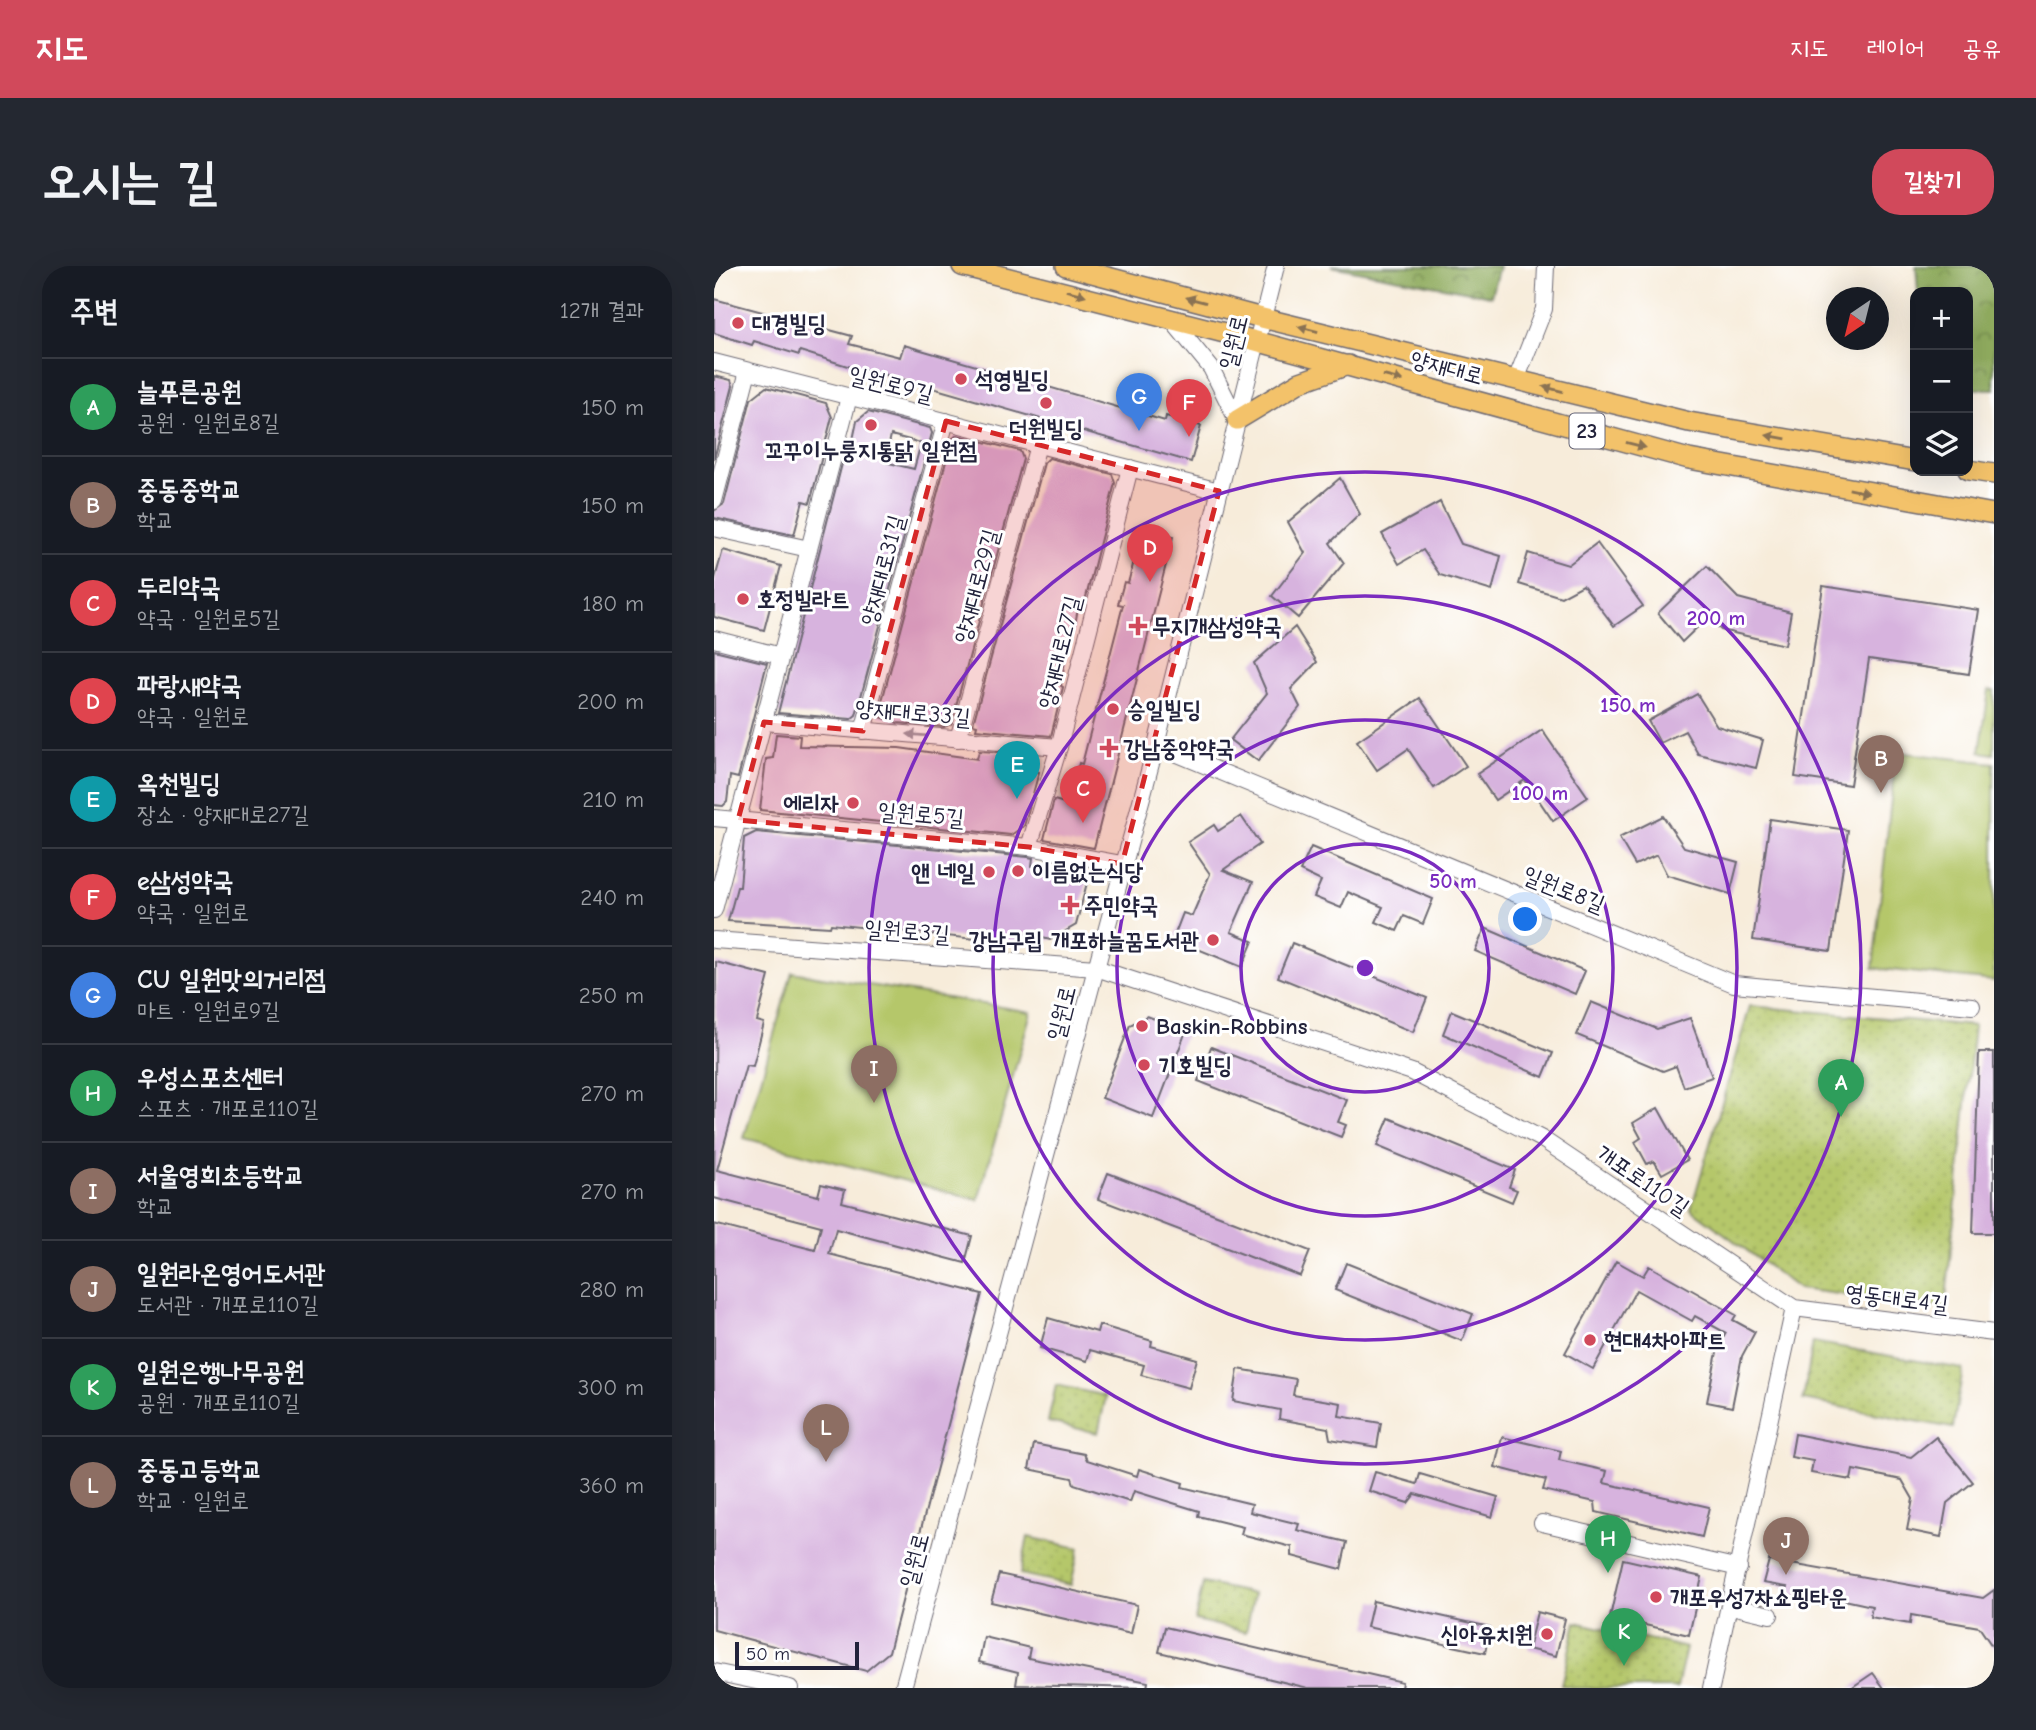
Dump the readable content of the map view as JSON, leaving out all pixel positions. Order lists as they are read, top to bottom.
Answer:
{
  "streets": {
    "main road": ["양재대로", "23"],
    "street": [
      "일원로",
      "일원로9길",
      "양재대로31길",
      "양재대로29길",
      "양재대로27길",
      "양재대로33길",
      "일원로5길",
      "일원로8길",
      "일원로3길",
      "개포로110길",
      "영동대로4길"
    ]
  },
  "crossings": [
    ["일원로", "양재대로"],
    ["일원로", "일원로9길"],
    ["일원로", "일원로5길"],
    ["일원로", "일원로8길"],
    ["일원로", "일원로3길"],
    ["일원로", "개포로110길"],
    ["일원로9길", "양재대로31길"],
    ["일원로9길", "양재대로29길"],
    ["일원로9길", "양재대로27길"],
    ["양재대로31길", "양재대로33길"],
    ["양재대로29길", "양재대로33길"],
    ["양재대로27길", "양재대로33길"],
    ["양재대로27길", "일원로5길"],
    ["일원로3길", "개포로110길"],
    ["개포로110길", "영동대로4길"]
  ],
  "places": {
    "other": [
      "대경빌딩",
      "석영빌딩",
      "더원빌딩",
      "꼬꾸이누룽지통닭 일원점",
      "호정빌라트",
      "승일빌딩",
      "에리자",
      "이름없는식당",
      "앤 네일",
      "강남구립 개포하늘꿈도서관",
      "Baskin-Robbins",
      "기호빌딩",
      "현대4차아파트",
      "개포우성7차쇼핑타운",
      "신아유치원"
    ],
    "health": ["무지개삼성약국", "강남중악약국", "주민약국"]
  },
  "scale_bar": "50 m",
  "north": "bottom left",
  "page": {
    "header": "지도",
    "nav": ["지도", "레이어", "공유"],
    "buttons": "길찾기",
    "title": "오시는 길",
    "heading": ["주변", "12개 결과"],
    "map_buttons": ["+", "−"],
    "list": [
      {
        "mark": "A",
        "name": "늘푸른공원",
        "note": "공원 · 일원로8길",
        "value": "150 m"
      },
      {
        "mark": "B",
        "name": "중동중학교",
        "note": "학교",
        "value": "150 m"
      },
      {
        "mark": "C",
        "name": "두리약국",
        "note": "약국 · 일원로5길",
        "value": "180 m"
      },
      {
        "mark": "D",
        "name": "파랑새약국",
        "note": "약국 · 일원로",
        "value": "200 m"
      },
      {
        "mark": "E",
        "name": "옥천빌딩",
        "note": "장소 · 양재대로27길",
        "value": "210 m"
      },
      {
        "mark": "F",
        "name": "e삼성약국",
        "note": "약국 · 일원로",
        "value": "240 m"
      },
      {
        "mark": "G",
        "name": "CU 일원맛의거리점",
        "note": "마트 · 일원로9길",
        "value": "250 m"
      },
      {
        "mark": "H",
        "name": "우성스포츠센터",
        "note": "스포츠 · 개포로110길",
        "value": "270 m"
      },
      {
        "mark": "I",
        "name": "서울영희초등학교",
        "note": "학교",
        "value": "270 m"
      },
      {
        "mark": "J",
        "name": "일원라온영어도서관",
        "note": "도서관 · 개포로110길",
        "value": "280 m"
      },
      {
        "mark": "K",
        "name": "일원은행나무공원",
        "note": "공원 · 개포로110길",
        "value": "300 m"
      },
      {
        "mark": "L",
        "name": "중동고등학교",
        "note": "학교 · 일원로",
        "value": "360 m"
      }
    ],
    "pins": [
      "G",
      "F",
      "D",
      "B",
      "E",
      "C",
      "I",
      "A",
      "L",
      "H",
      "J",
      "K"
    ],
    "scale": "50 m"
  },
  "rings": [
    "200 m",
    "150 m",
    "100 m",
    "50 m"
  ]
}
